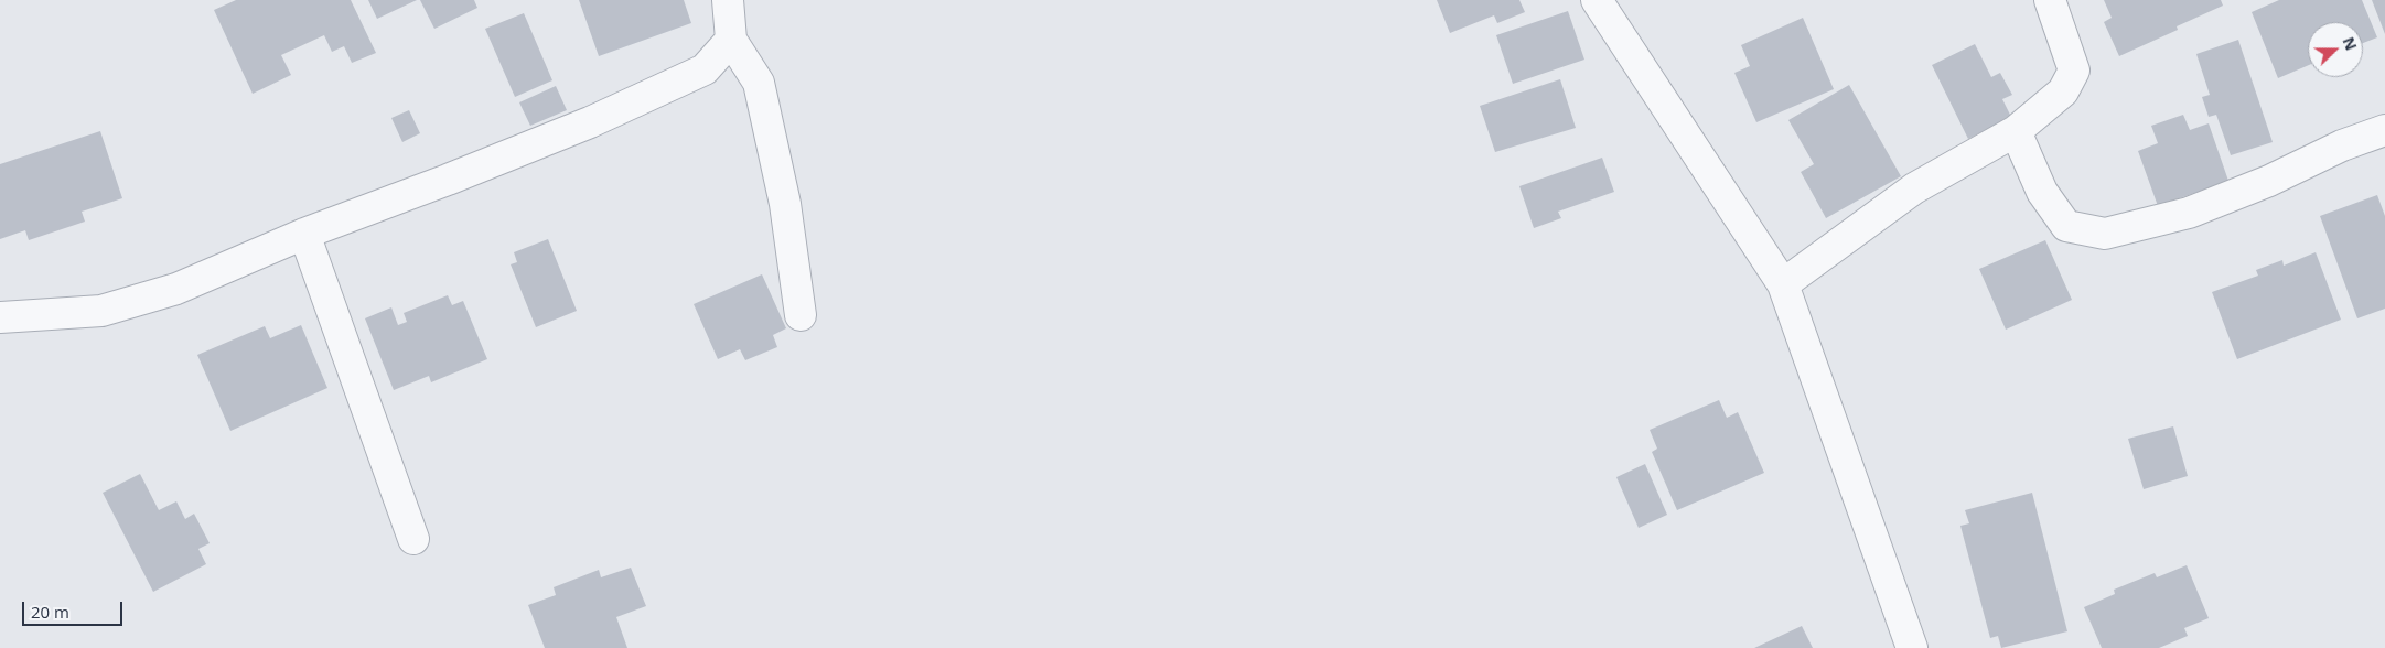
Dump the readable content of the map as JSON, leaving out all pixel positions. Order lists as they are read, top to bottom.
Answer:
{
  "scale_bar": "20 m",
  "north": "right"
}
